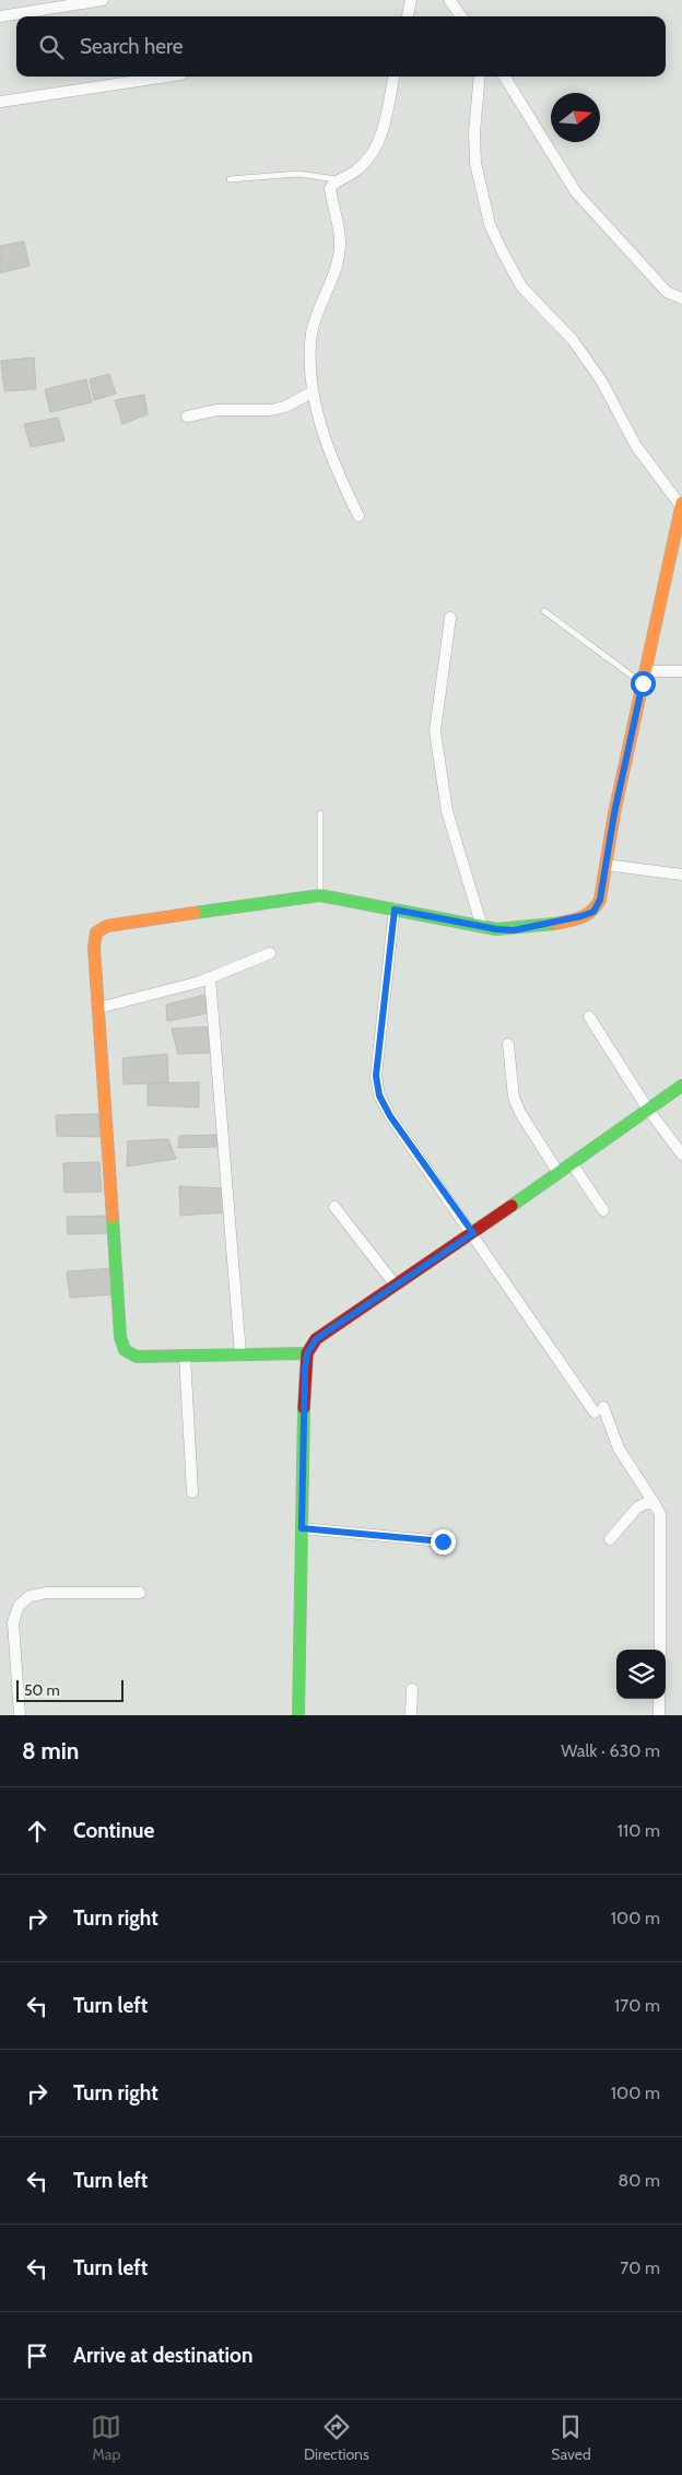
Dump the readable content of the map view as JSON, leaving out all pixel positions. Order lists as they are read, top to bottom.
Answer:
{
  "scale_bar": "50 m",
  "north": "right",
  "page": {
    "search": "Search here",
    "scale": "50 m",
    "heading": ["8 min", "Walk · 630 m"],
    "list": [
      ["Continue", "110 m"],
      ["Turn right", "100 m"],
      ["Turn left", "170 m"],
      ["Turn right", "100 m"],
      ["Turn left", "80 m"],
      ["Turn left", "70 m"],
      "Arrive at destination"
    ],
    "nav": ["Map", "Directions", "Saved"]
  }
}
